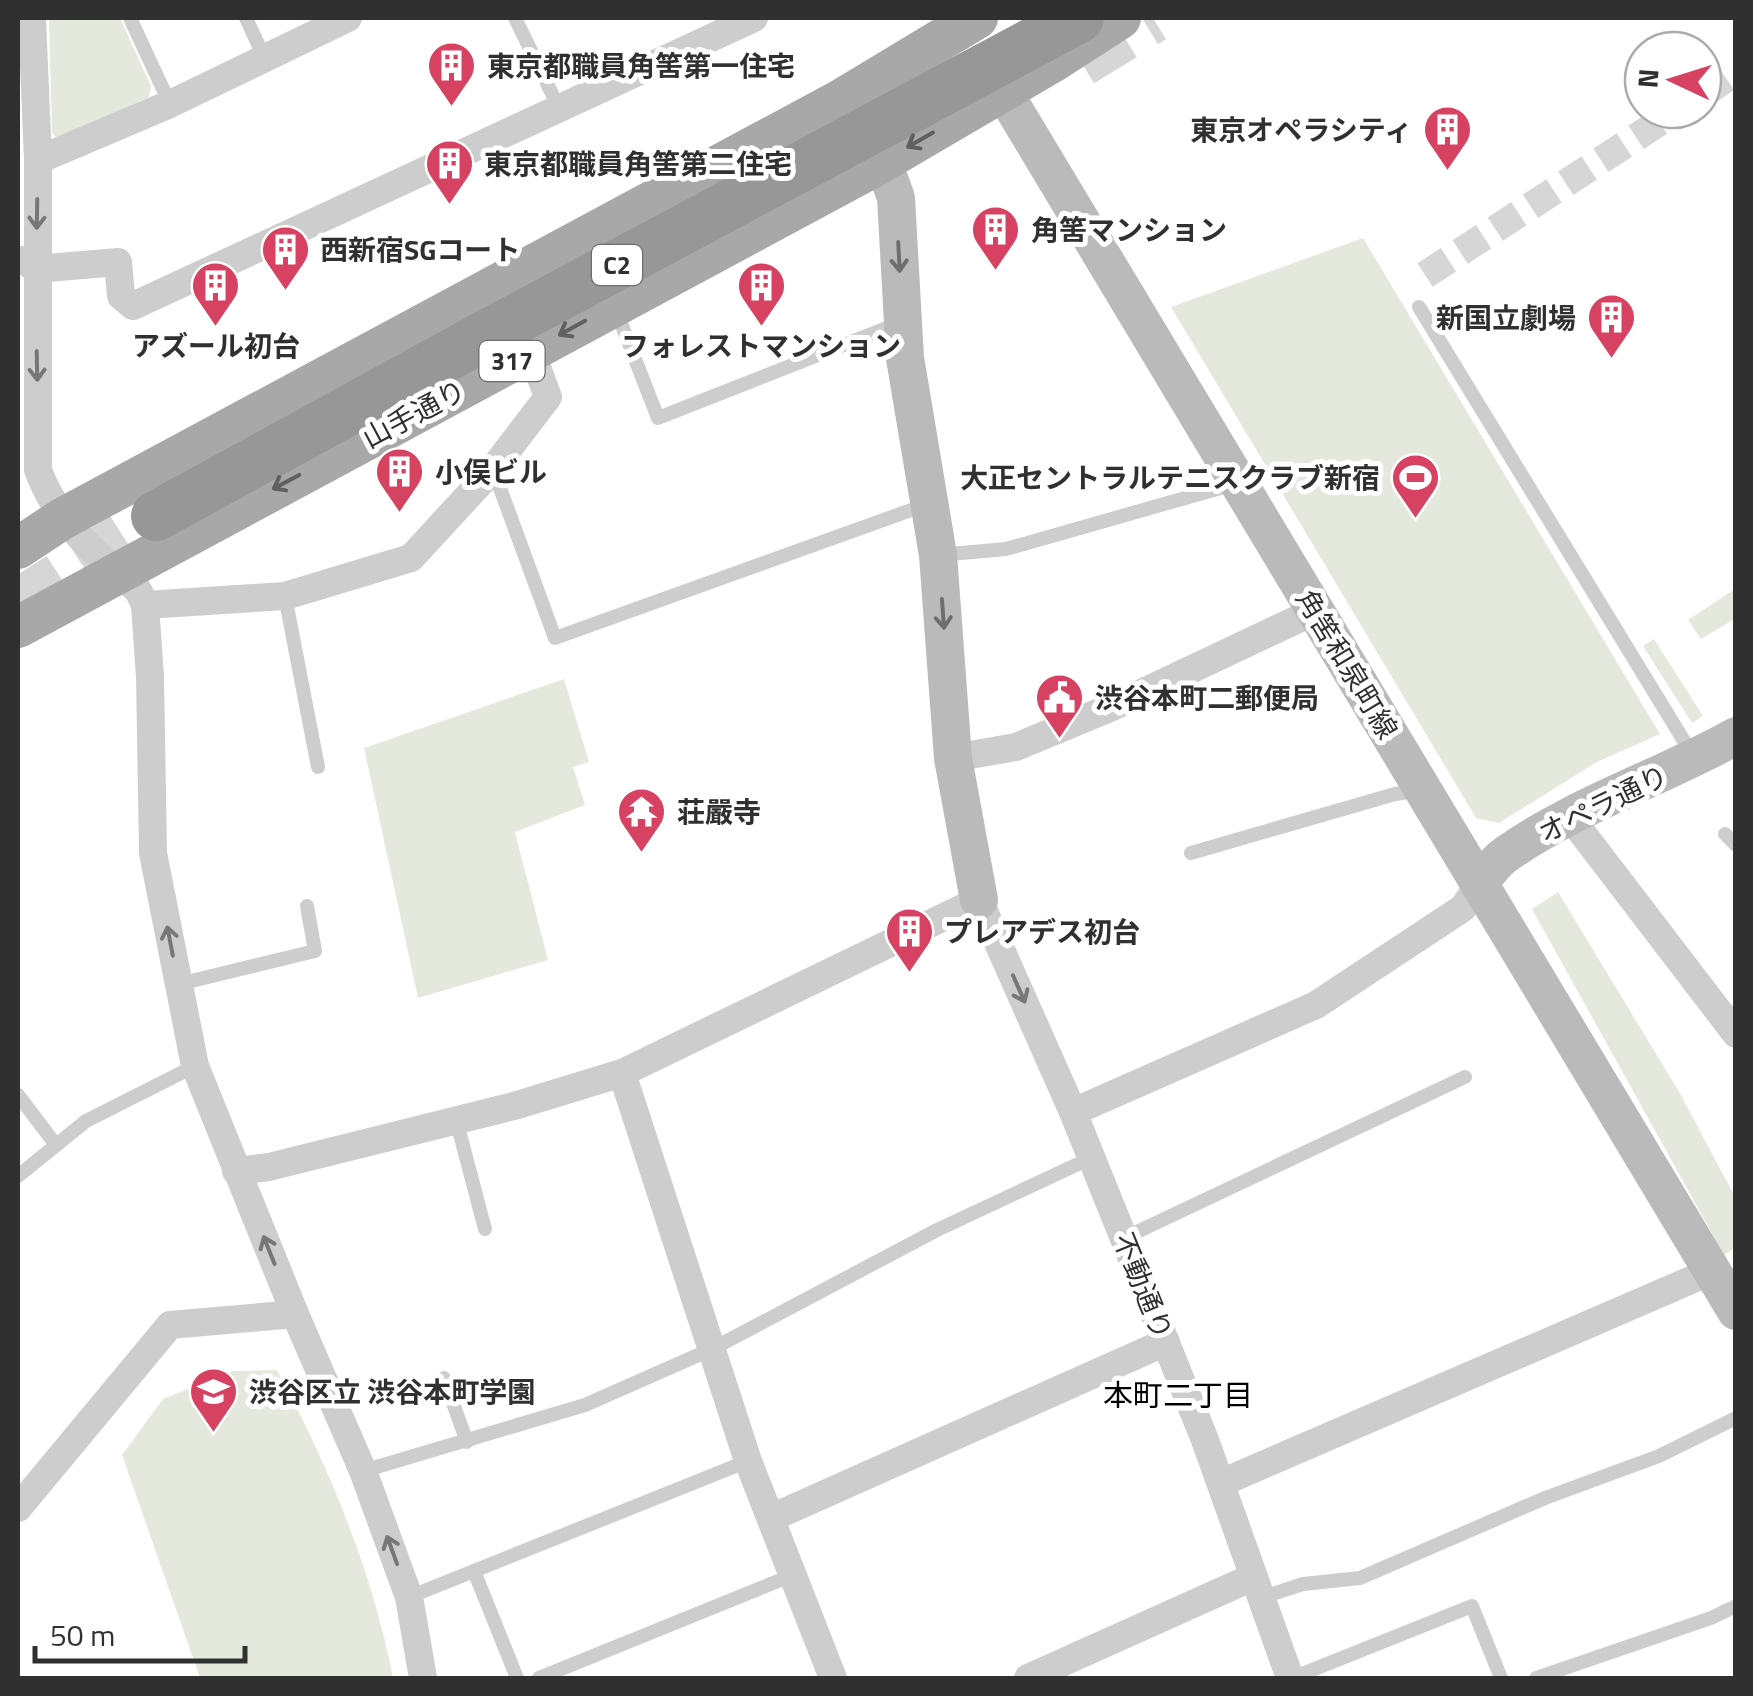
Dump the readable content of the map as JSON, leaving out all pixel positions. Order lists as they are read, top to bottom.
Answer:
{
  "streets": {
    "highway": ["C2"],
    "main road": [
      "317",
      "山手通り",
      "角筈和泉町線",
      "オペラ通り"
    ],
    "street": ["不動通り"]
  },
  "crossings": [
    ["山手通り", "角筈和泉町線"],
    ["角筈和泉町線", "オペラ通り"]
  ],
  "districts": ["本町二丁目"],
  "places": {
    "building": [
      "東京都職員角筈第一住宅",
      "東京オペラシティ",
      "東京都職員角筈第二住宅",
      "角筈マンション",
      "西新宿SGコート",
      "アズール初台",
      "フォレストマンション",
      "新国立劇場",
      "小俣ビル",
      "プレアデス初台"
    ],
    "sports": ["大正セントラルテニスクラブ新宿"],
    "public building": ["渋谷本町二郵便局"],
    "temple": ["荘嚴寺"],
    "school or university": ["渋谷区立 渋谷本町学園"]
  },
  "scale_bar": "50 m",
  "north": "left"
}
